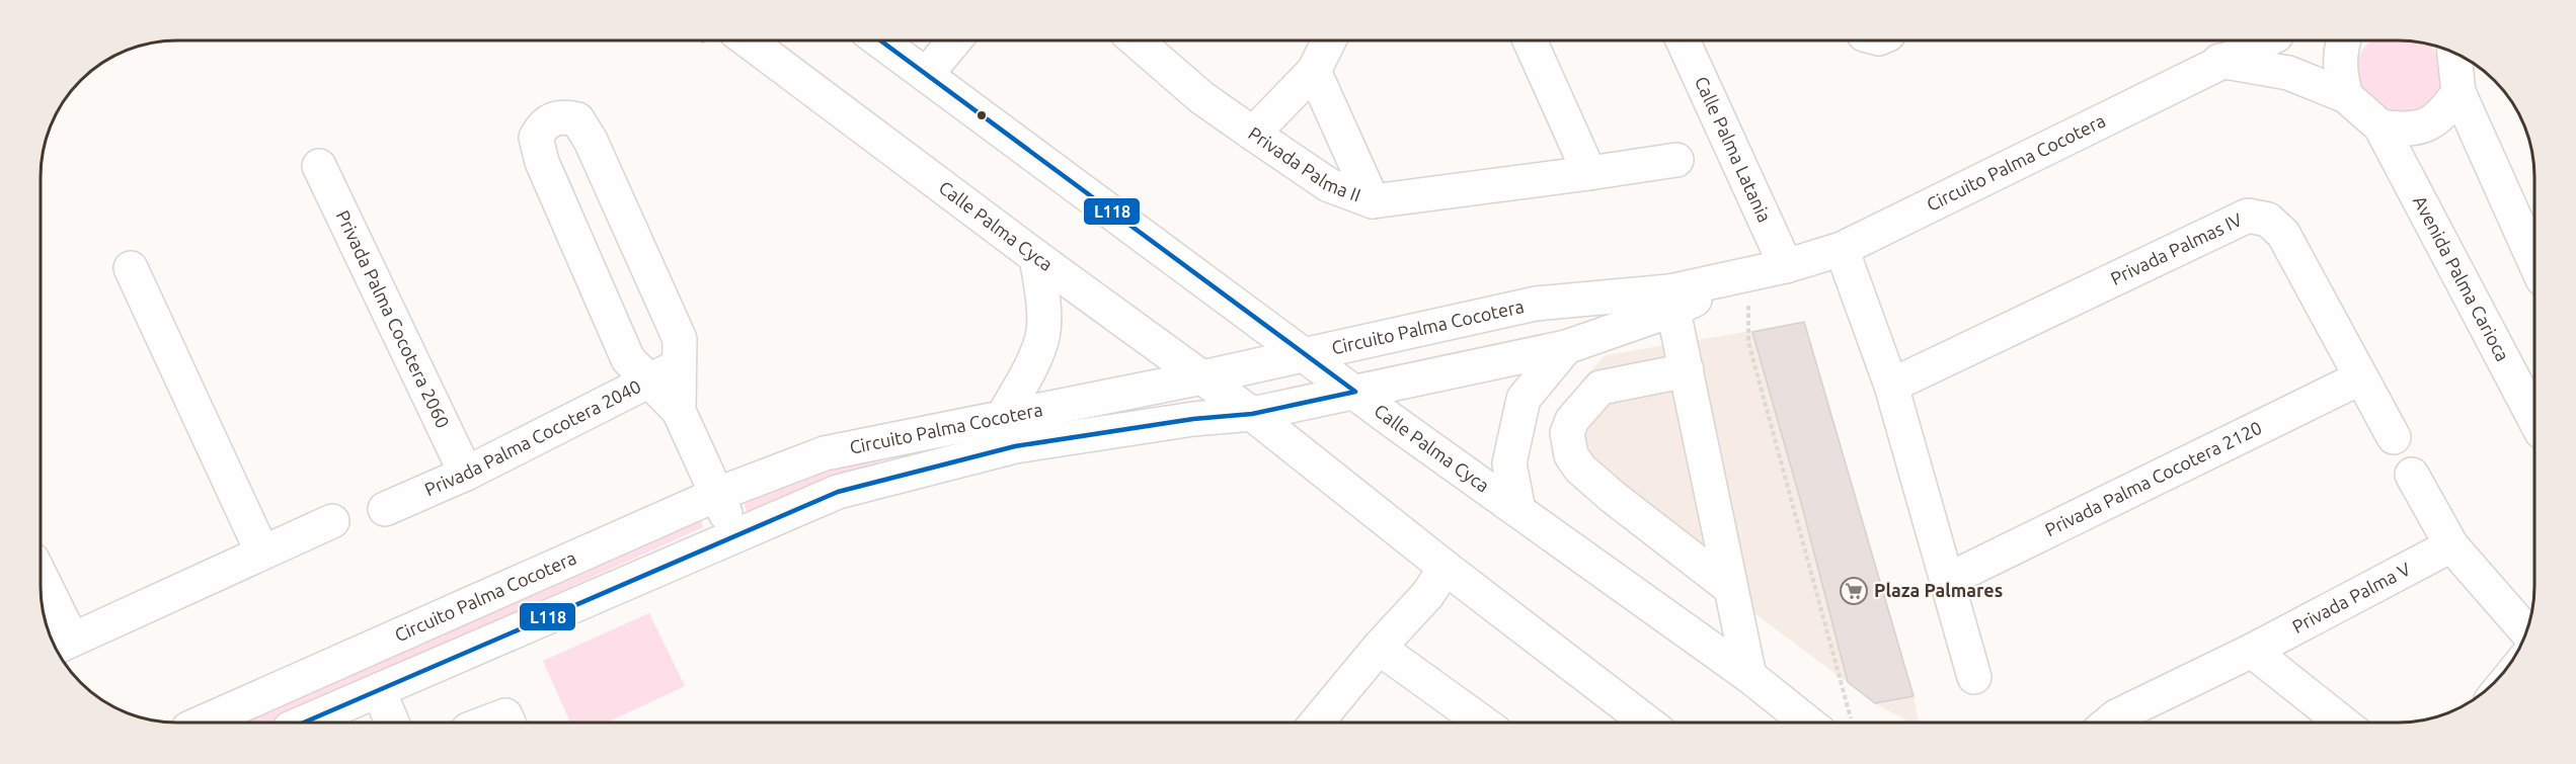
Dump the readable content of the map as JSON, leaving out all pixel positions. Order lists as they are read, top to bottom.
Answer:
{
  "streets": {
    "street": [
      "Calle Palma Latania",
      "Privada Palma II",
      "Circuito Palma Cocotera",
      "Calle Palma Cyca",
      "Privada Palmas IV",
      "Avenida Palma Carioca",
      "Privada Palma Cocotera 2060",
      "Privada Palma Cocotera 2040",
      "Privada Palma Cocotera 2120",
      "Privada Palma V"
    ]
  },
  "crossings": [
    ["Calle Palma Latania", "Circuito Palma Cocotera"],
    ["Circuito Palma Cocotera", "Calle Palma Cyca"],
    ["Circuito Palma Cocotera", "Avenida Palma Carioca"],
    ["Privada Palmas IV", "Privada Palma Cocotera 2120"],
    ["Privada Palma Cocotera 2060", "Privada Palma Cocotera 2040"]
  ],
  "places": {
    "supermarket": ["Plaza Palmares"]
  },
  "lines": ["transit line L118"]
}
